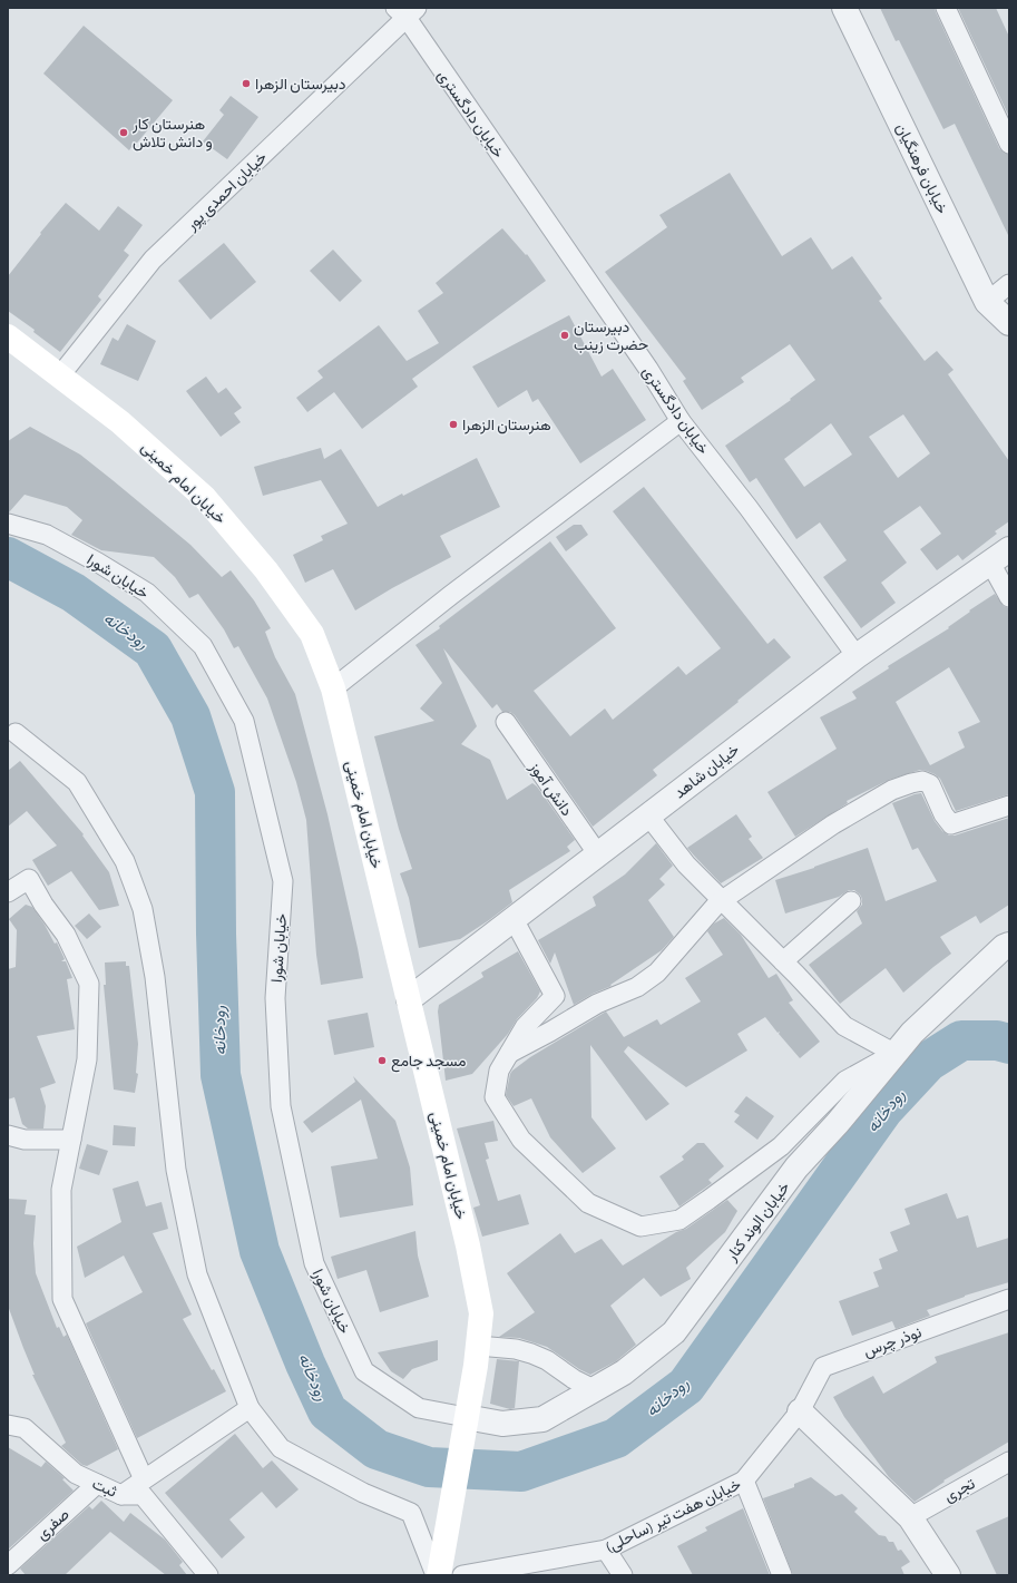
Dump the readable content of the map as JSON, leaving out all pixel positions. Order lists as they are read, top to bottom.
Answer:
{
  "streets": {
    "main road": ["خیابان امام خمینی"],
    "street": [
      "خیابان دادگستری",
      "خیابان فرهنگیان",
      "خیابان احمدی پور",
      "خیابان شورا",
      "خیابان شاهد",
      "دانش آموز",
      "خیابان الوند کنار",
      "نوذر چرس",
      "ثبت",
      "تجری",
      "خیابان هفت تیر (ساحلی)",
      "صفری"
    ]
  },
  "crossings": [
    ["خیابان دادگستری", "خیابان احمدی پور"],
    ["خیابان دادگستری", "خیابان شاهد"],
    ["خیابان احمدی پور", "خیابان امام خمینی"],
    ["خیابان امام خمینی", "خیابان شورا"],
    ["خیابان امام خمینی", "خیابان شاهد"],
    ["خیابان امام خمینی", "خیابان الوند کنار"],
    ["خیابان شورا", "خیابان الوند کنار"],
    ["خیابان شاهد", "دانش آموز"],
    ["نوذر چرس", "خیابان هفت تیر (ساحلی)"],
    ["ثبت", "صفری"]
  ],
  "water": ["رودخانه"],
  "places": [
    "دبیرستان الزهرا",
    "هنرستان کار و دانش تلاش",
    "دبیرستان حضرت زینب",
    "هنرستان الزهرا",
    "مسجد جامع"
  ]
}
